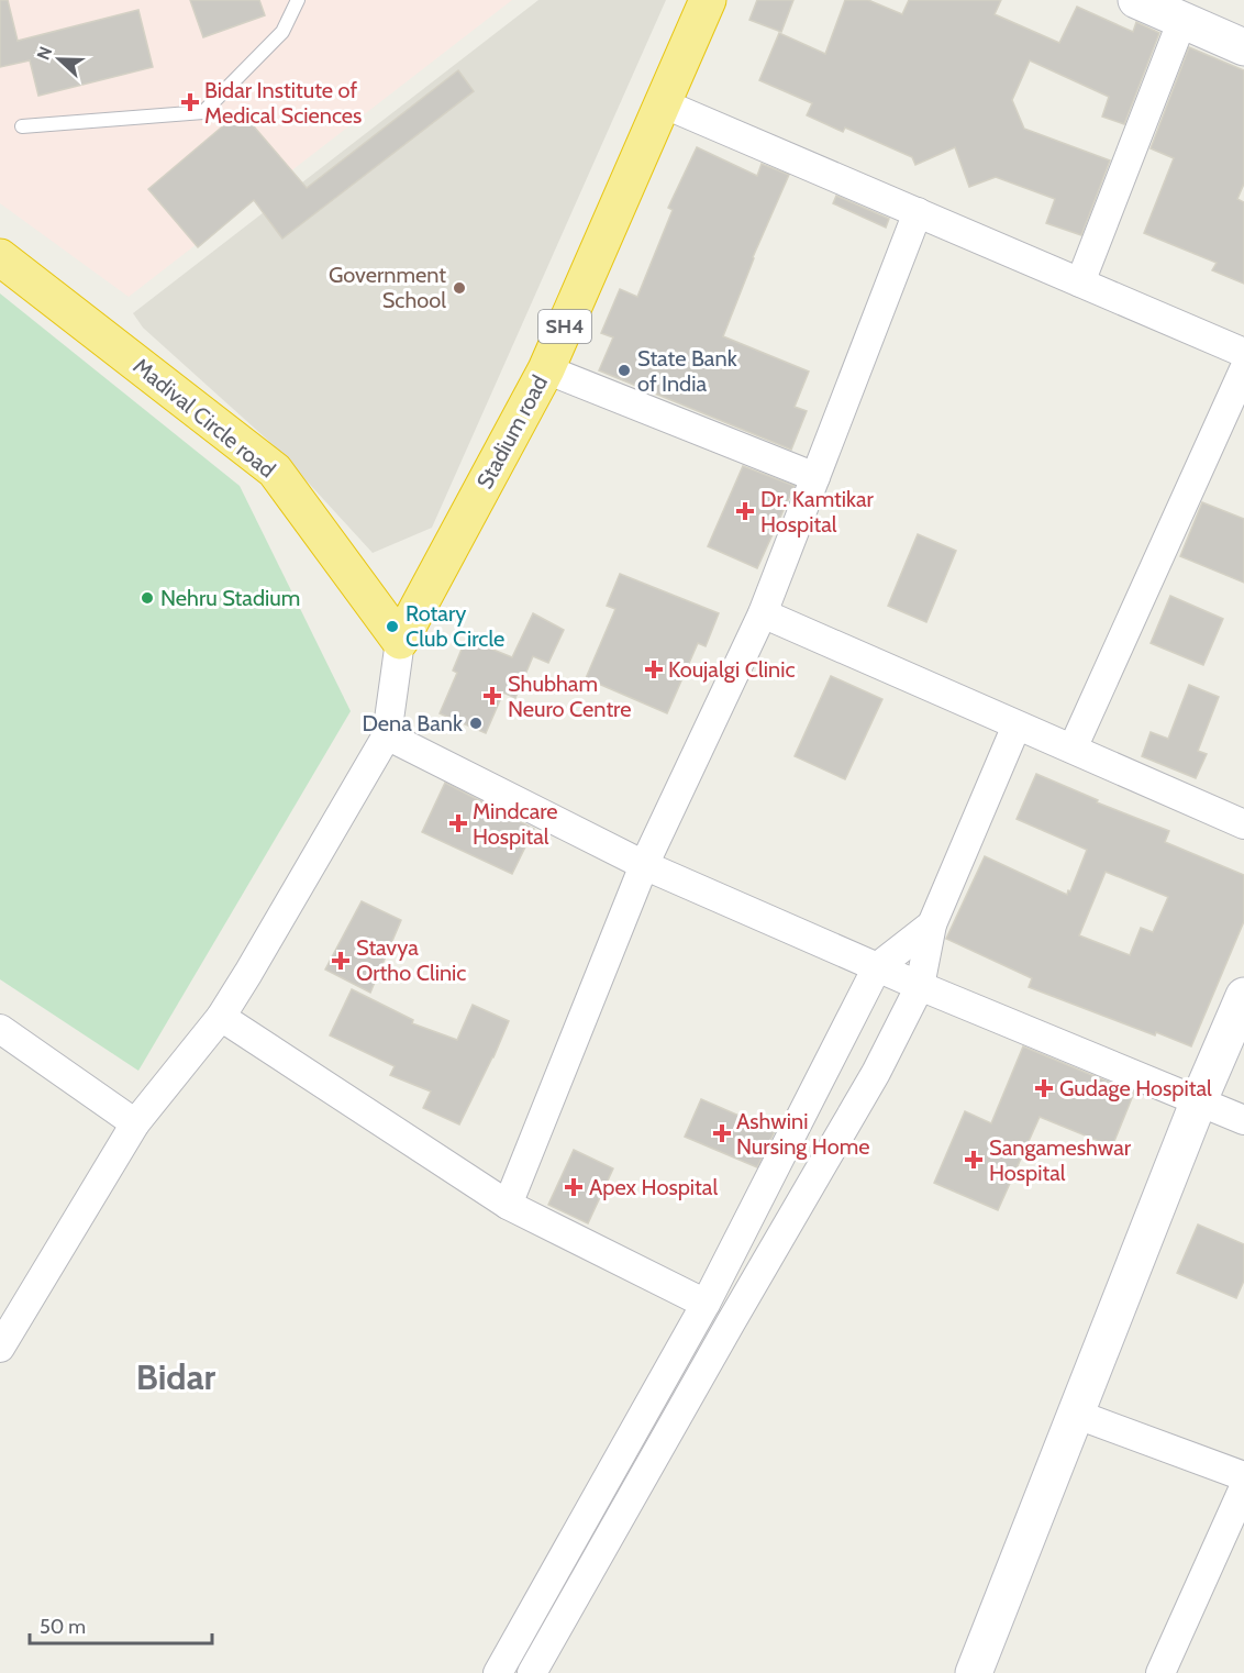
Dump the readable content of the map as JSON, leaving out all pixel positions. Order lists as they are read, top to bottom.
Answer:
{
  "streets": {
    "highway": ["SH4", "Madival Circle road", "Stadium road"]
  },
  "crossings": [
    ["Madival Circle road", "Stadium road"]
  ],
  "districts": ["Bidar"],
  "places": {
    "health": [
      "Bidar Institute of Medical Sciences",
      "Dr. Kamtikar Hospital",
      "Koujalgi Clinic",
      "Shubham Neuro Centre",
      "Mindcare Hospital",
      "Stavya Ortho Clinic",
      "Gudage Hospital",
      "Ashwini Nursing Home",
      "Sangameshwar Hospital",
      "Apex Hospital"
    ],
    "other": [
      "Government School",
      "State Bank of India",
      "Nehru Stadium",
      "Rotary Club Circle",
      "Dena Bank"
    ]
  },
  "scale_bar": "50 m",
  "north": "left"
}
